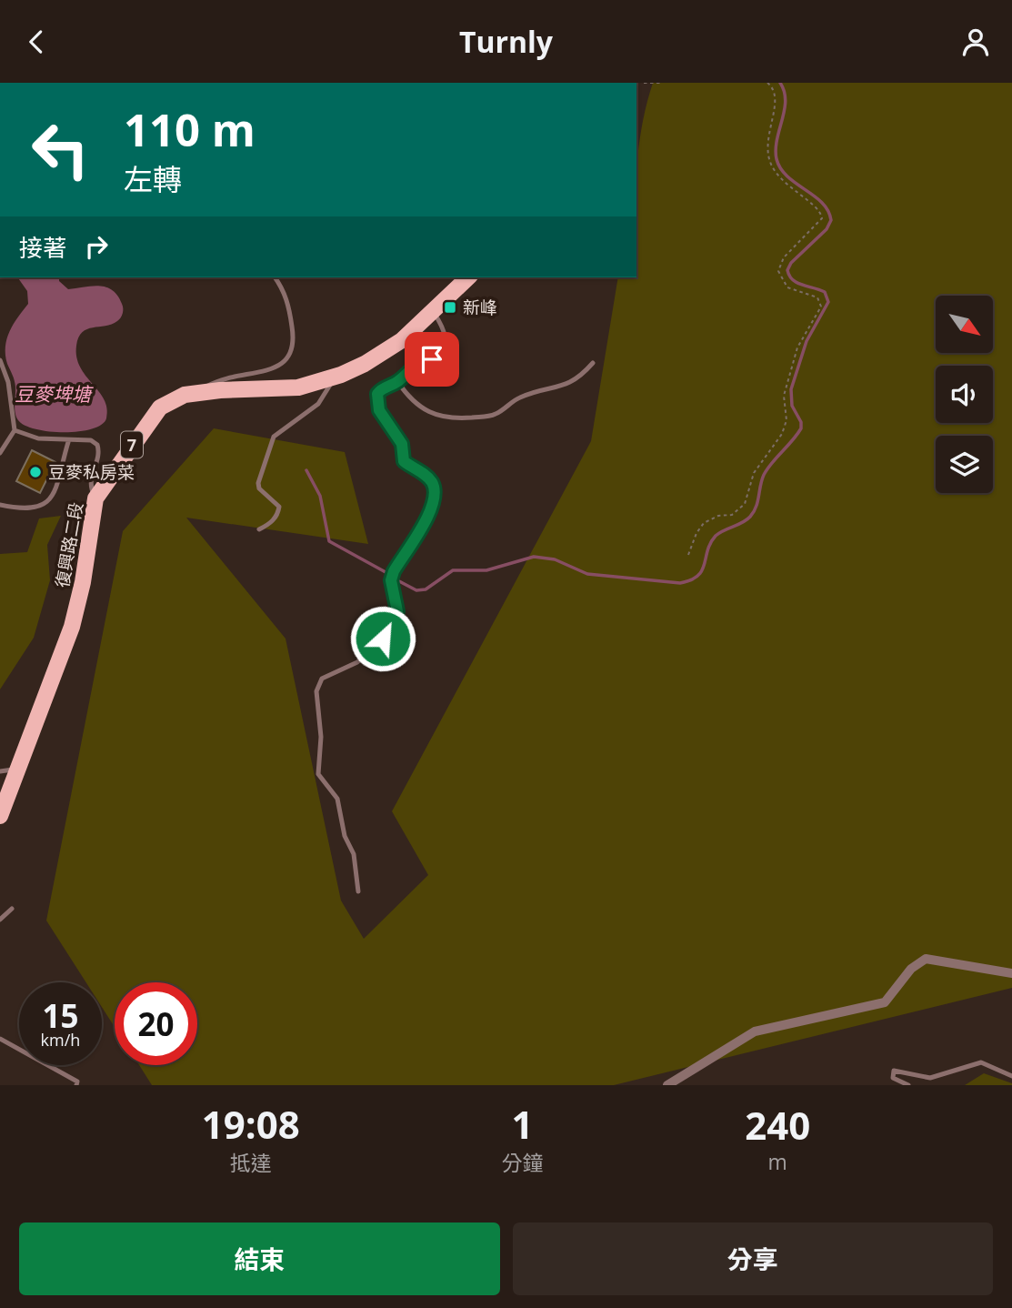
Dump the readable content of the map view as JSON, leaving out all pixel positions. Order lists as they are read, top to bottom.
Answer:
{
  "streets": {
    "main road": ["7", "復興路二段"]
  },
  "water": ["豆麥埤塘"],
  "places": {
    "transit": ["新峰"],
    "other": ["豆麥私房菜"]
  },
  "north": "bottom right",
  "page": {
    "header": "Turnly",
    "turn": ["110 m", "左轉"],
    "then": "接著",
    "speed": "15 km/h",
    "limit": "20",
    "eta": [
      "19:08",
      "抵達",
      "1",
      "分鐘",
      "240",
      "m"
    ],
    "buttons": ["結束", "分享"]
  }
}
